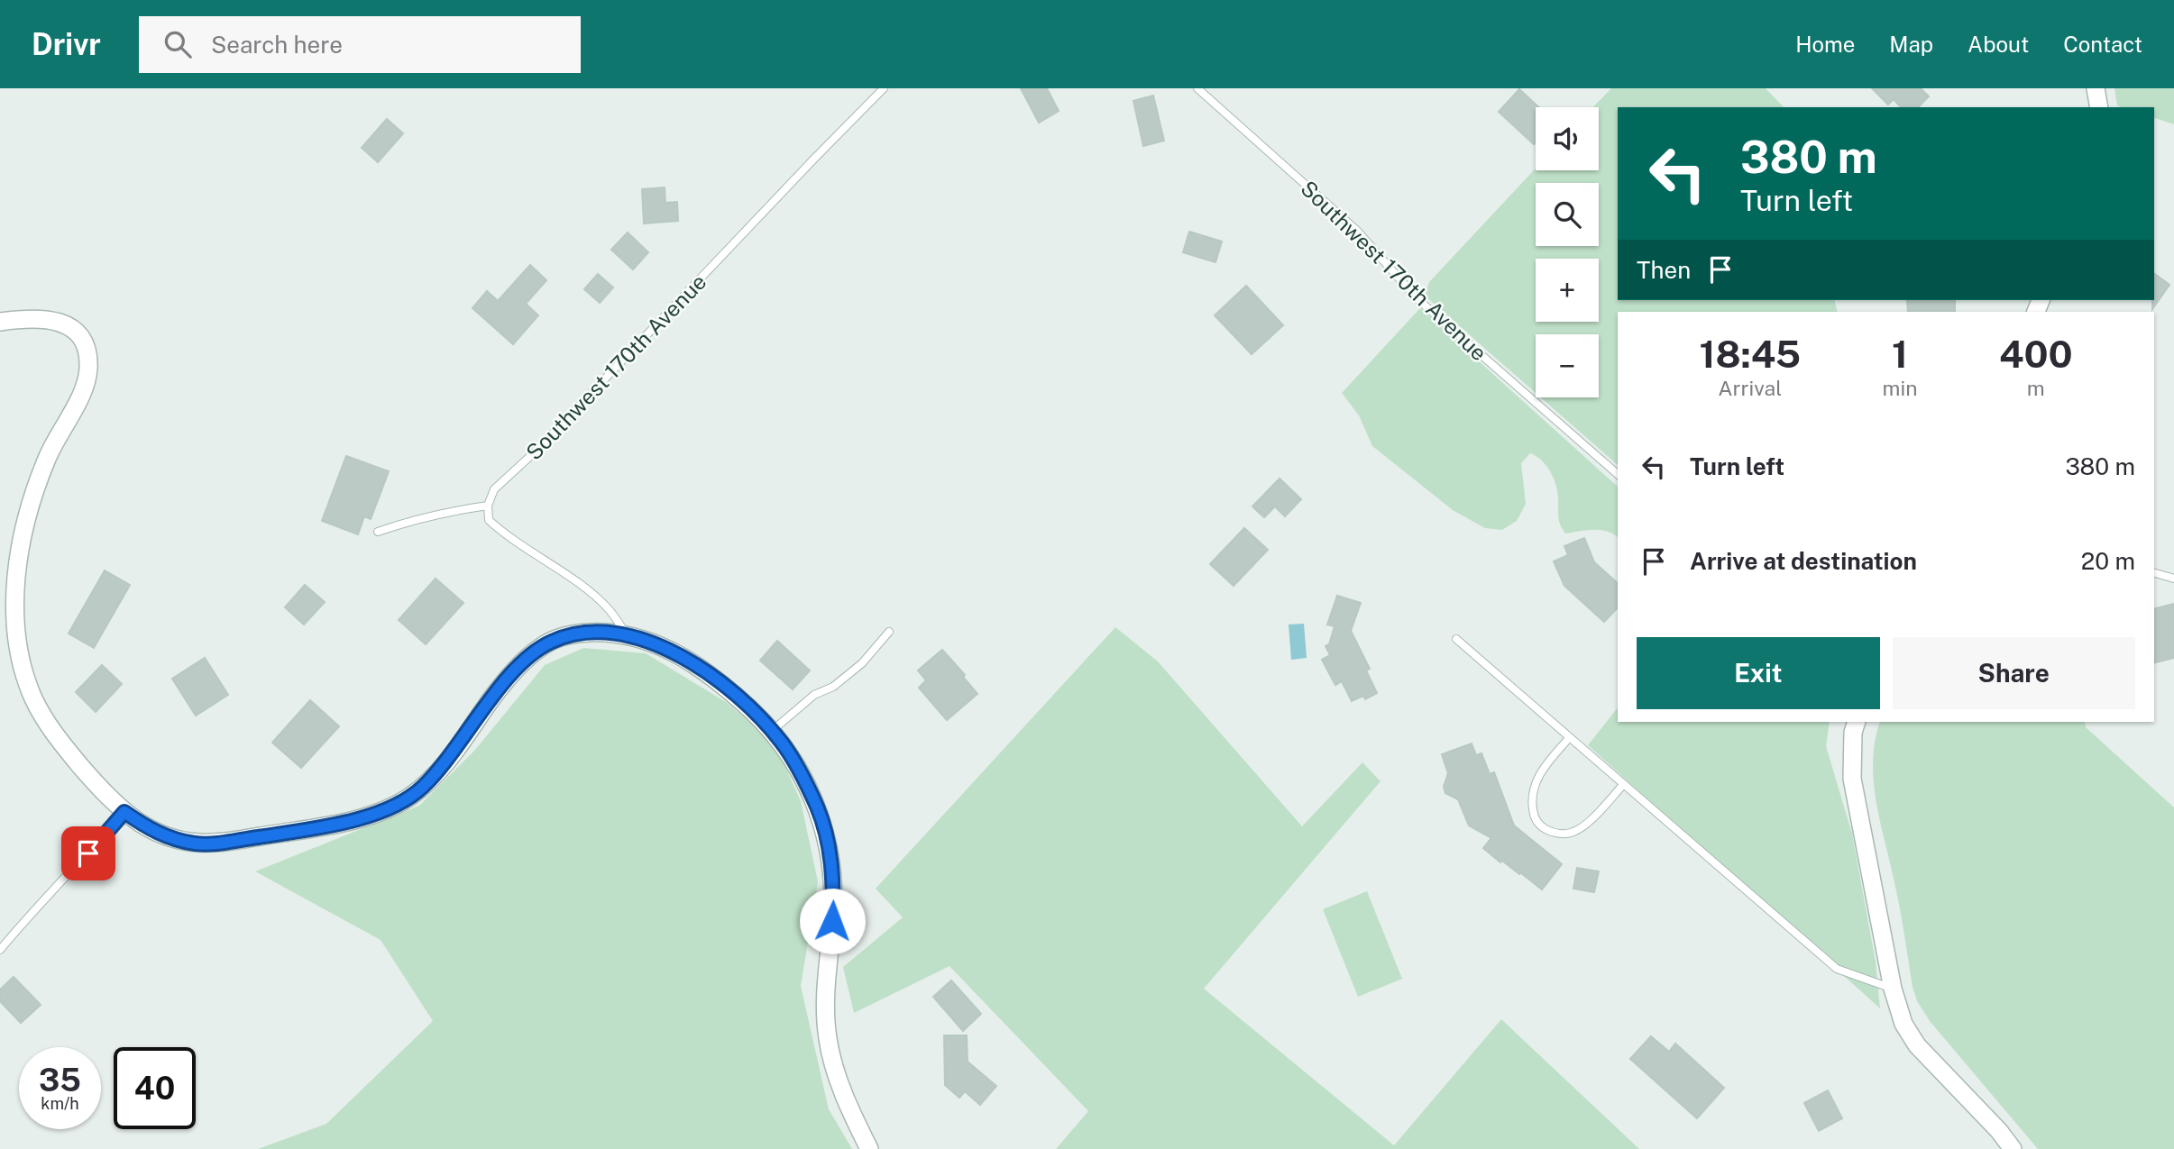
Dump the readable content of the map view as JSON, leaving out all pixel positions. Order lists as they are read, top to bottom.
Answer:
{
  "streets": {
    "lane": ["Southwest 170th Avenue"]
  },
  "page": {
    "header": "Drivr",
    "search": "Search here",
    "nav": [
      "Home",
      "Map",
      "About",
      "Contact"
    ],
    "map_buttons": ["+", "−"],
    "turn": ["380 m", "Turn left"],
    "then": "Then",
    "eta": [
      "18:45",
      "Arrival",
      "1",
      "min",
      "400",
      "m"
    ],
    "list": [
      {
        "name": "Turn left",
        "value": "380 m"
      },
      {
        "name": "Arrive at destination",
        "value": "20 m"
      }
    ],
    "buttons": ["Exit", "Share"],
    "speed": "35 km/h",
    "limit": "40"
  }
}
